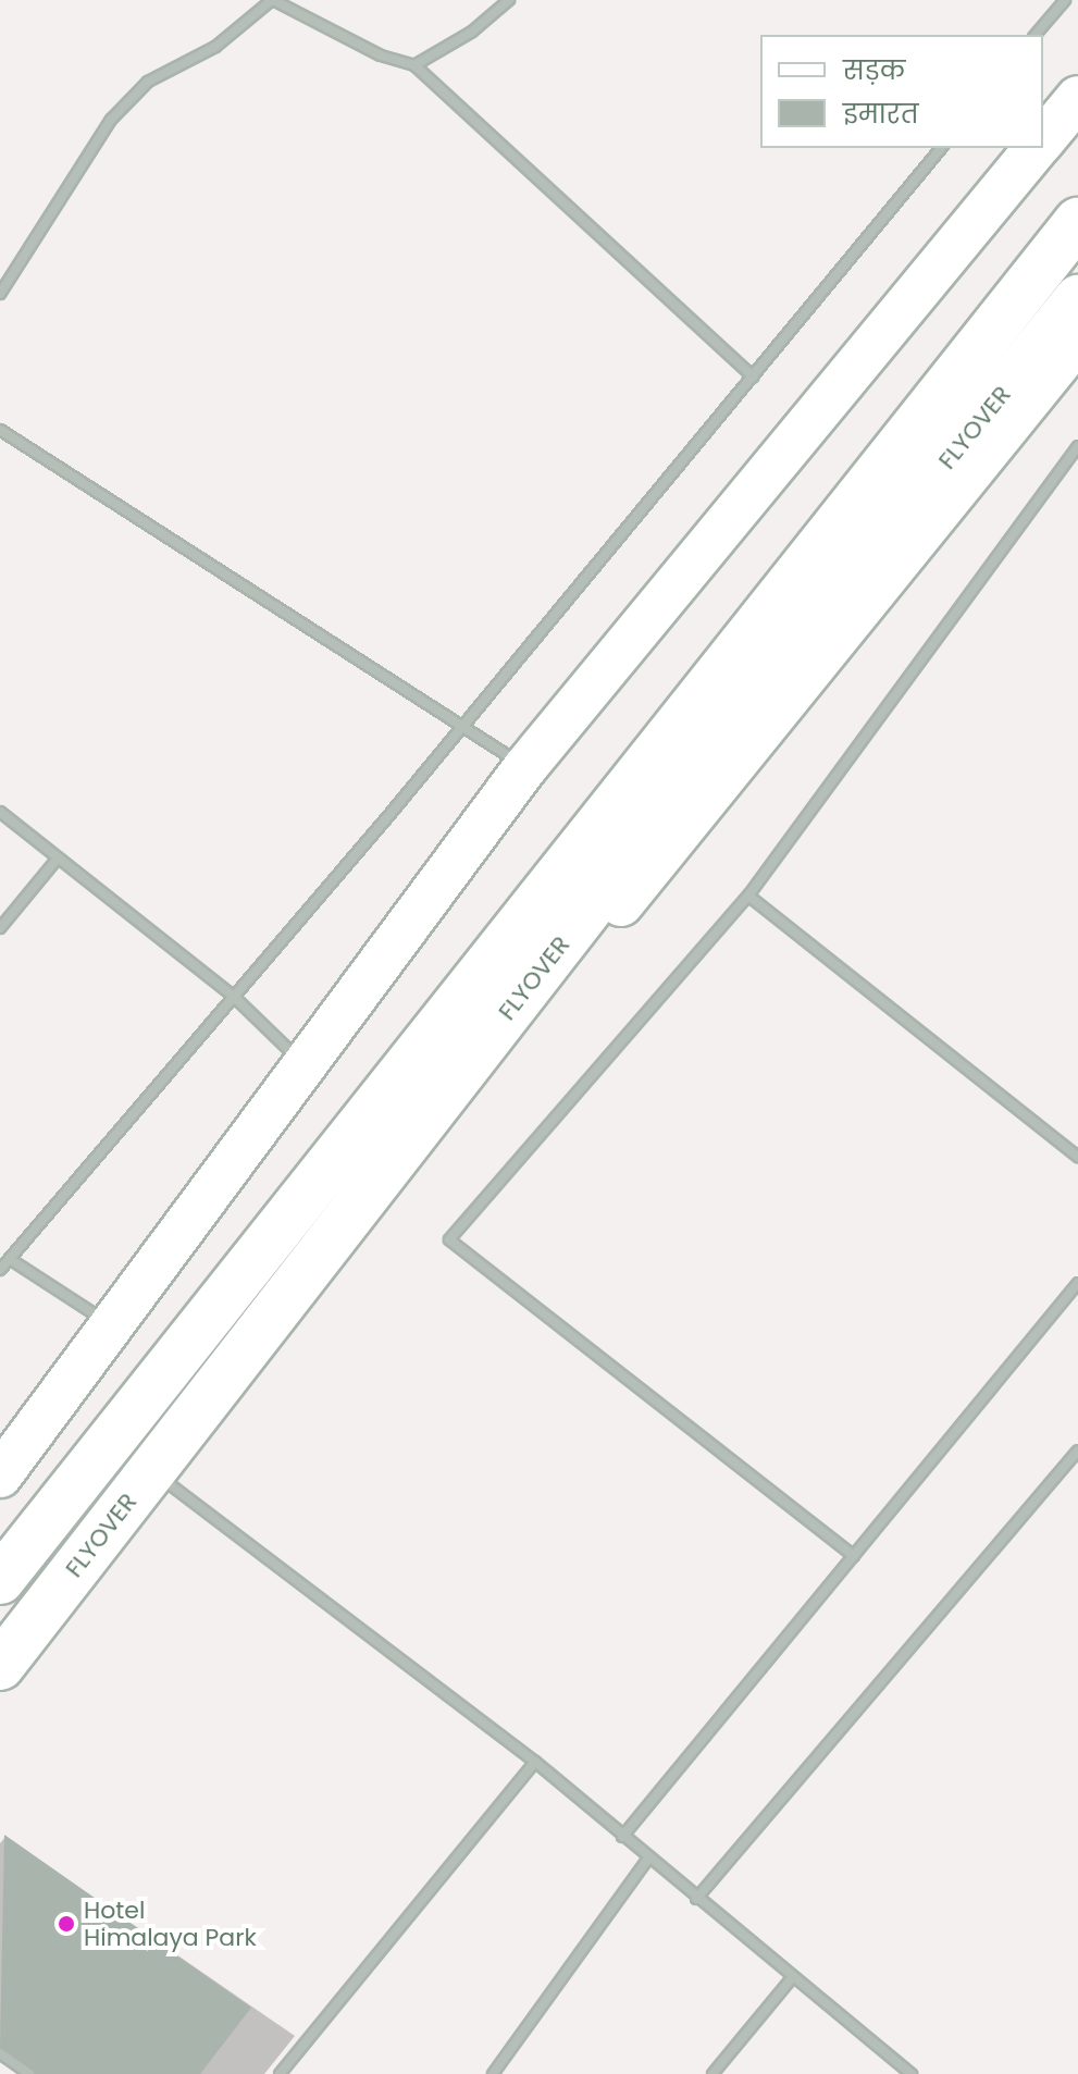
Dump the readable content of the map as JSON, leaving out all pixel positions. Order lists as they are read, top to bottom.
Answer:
{
  "streets": {
    "highway": ["FLYOVER"]
  },
  "places": ["Hotel Himalaya Park"],
  "legend": ["सड़क", "इमारत"]
}
